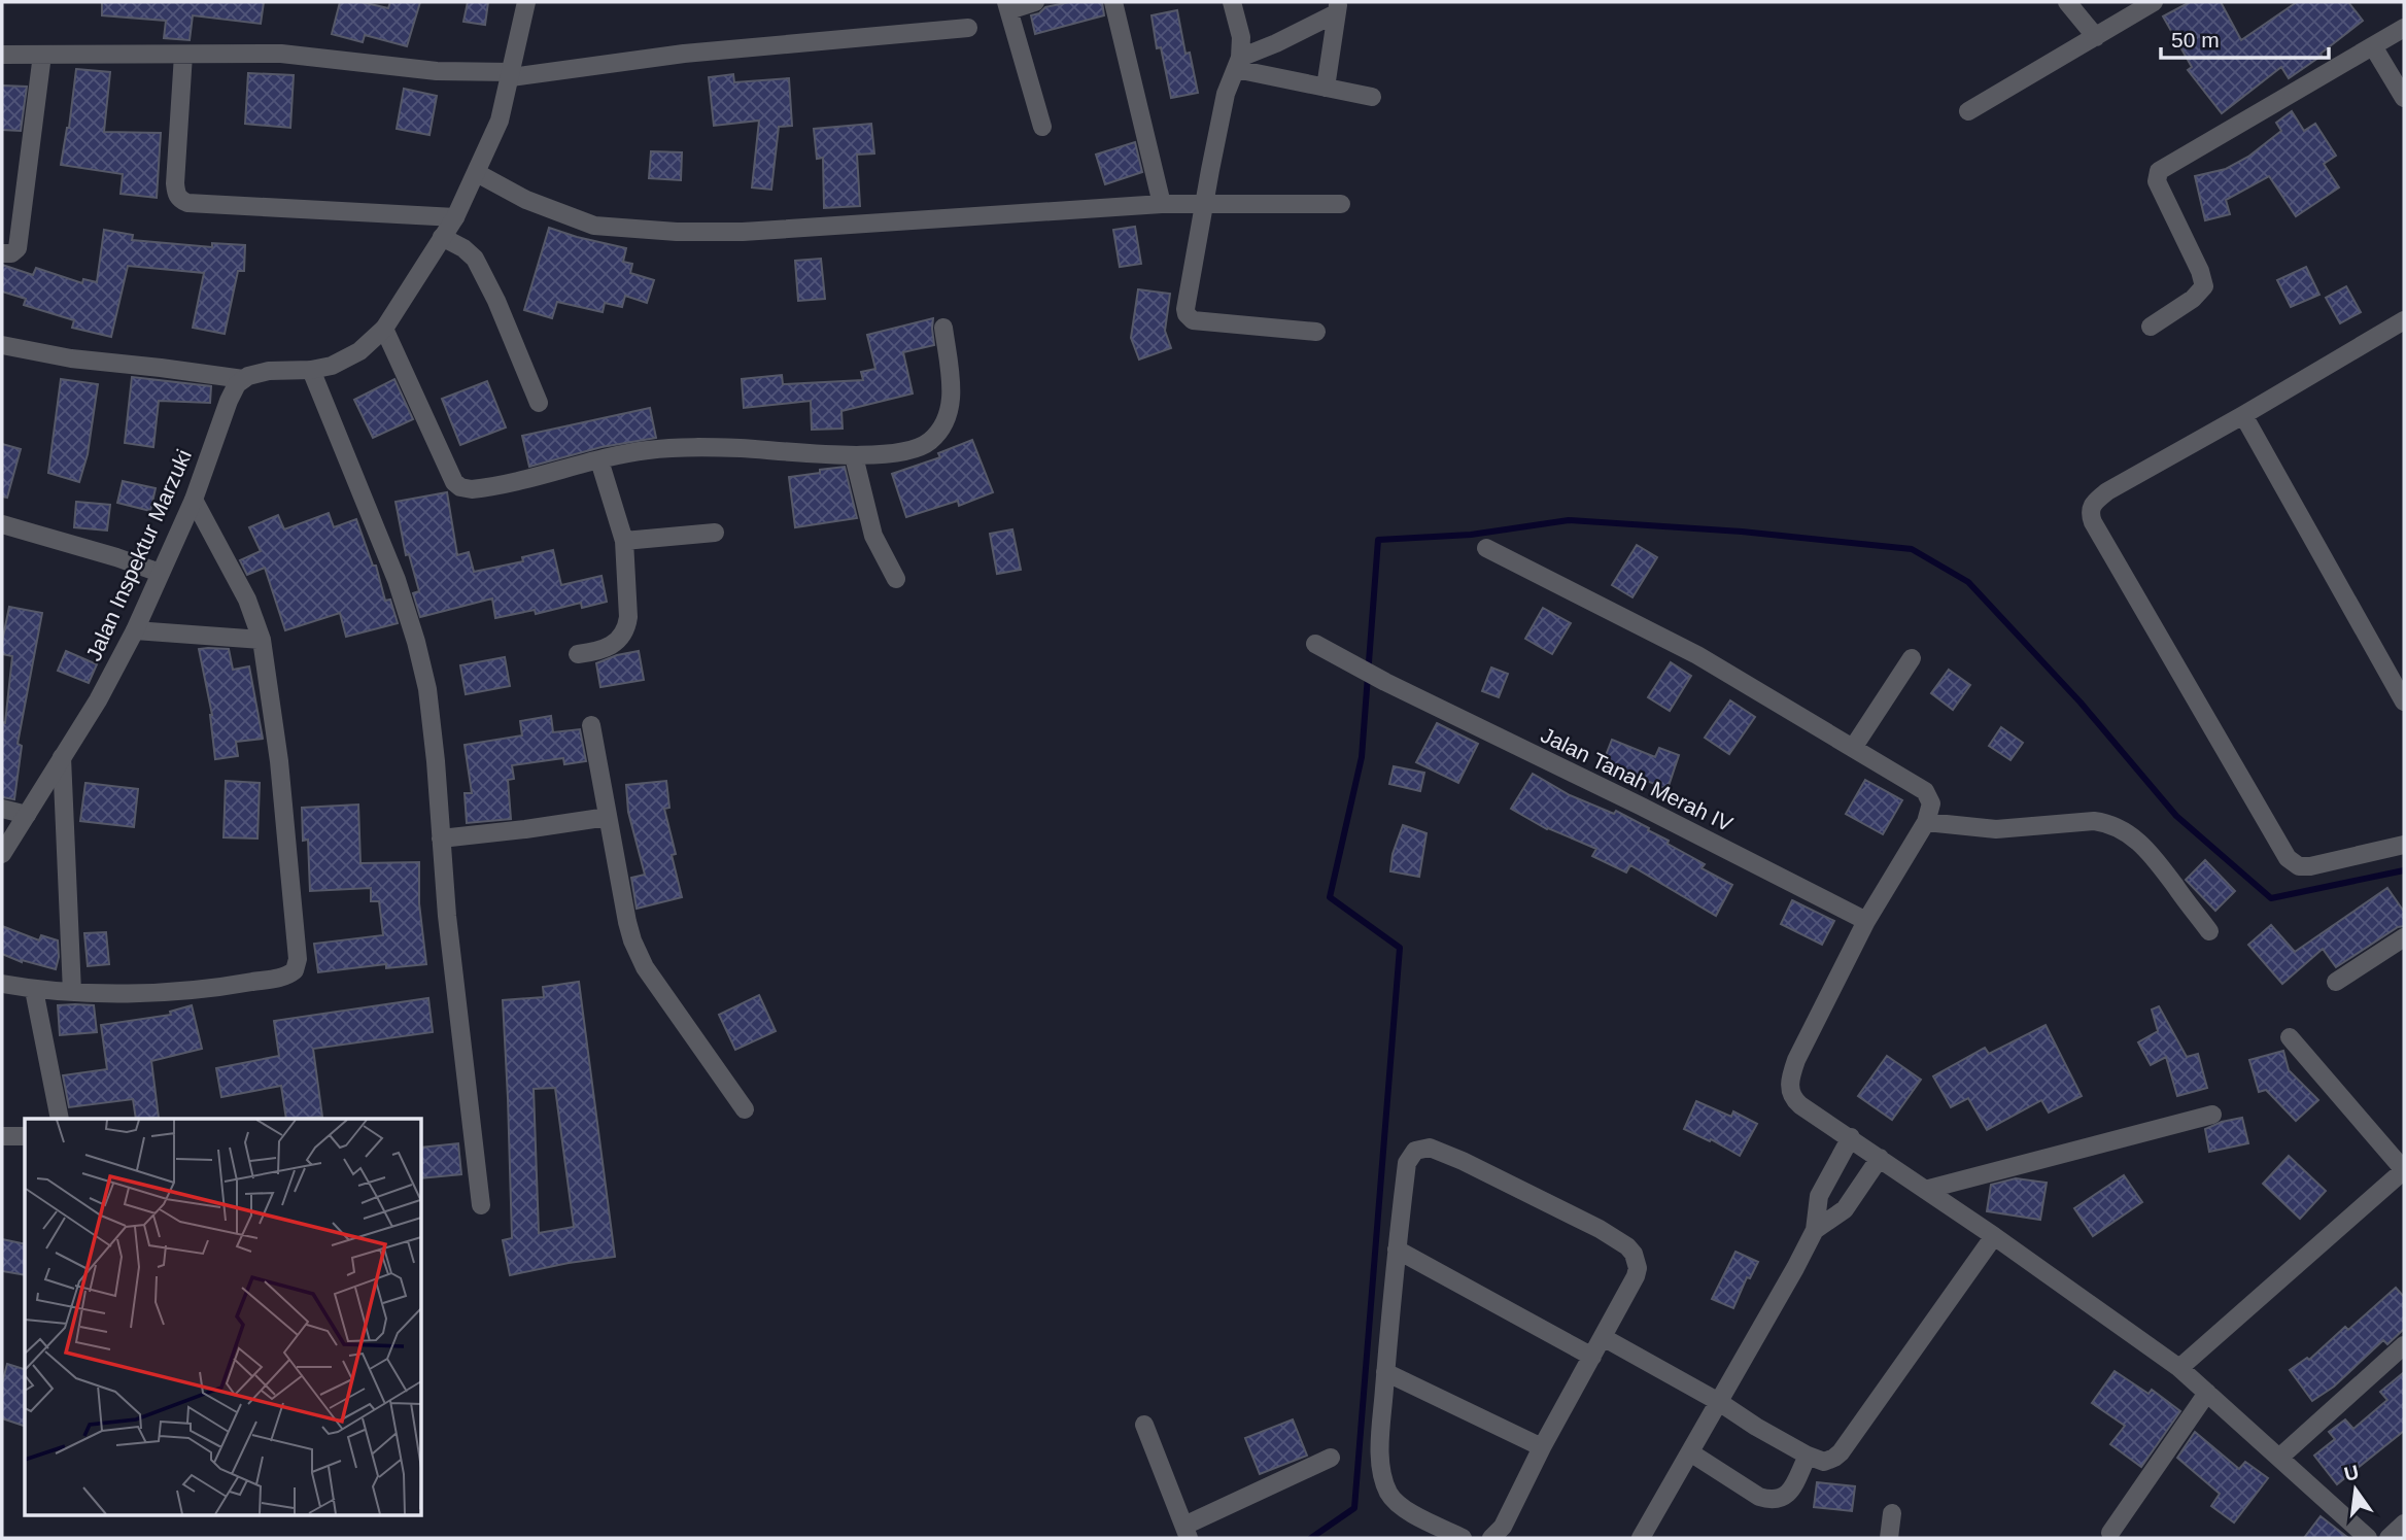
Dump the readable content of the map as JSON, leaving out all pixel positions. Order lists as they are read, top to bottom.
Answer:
{
  "streets": {
    "street": ["Jalan Inspektur Marzuki", "Jalan Tanah Merah IV"]
  },
  "scale_bar": "50 m",
  "north": "top"
}
